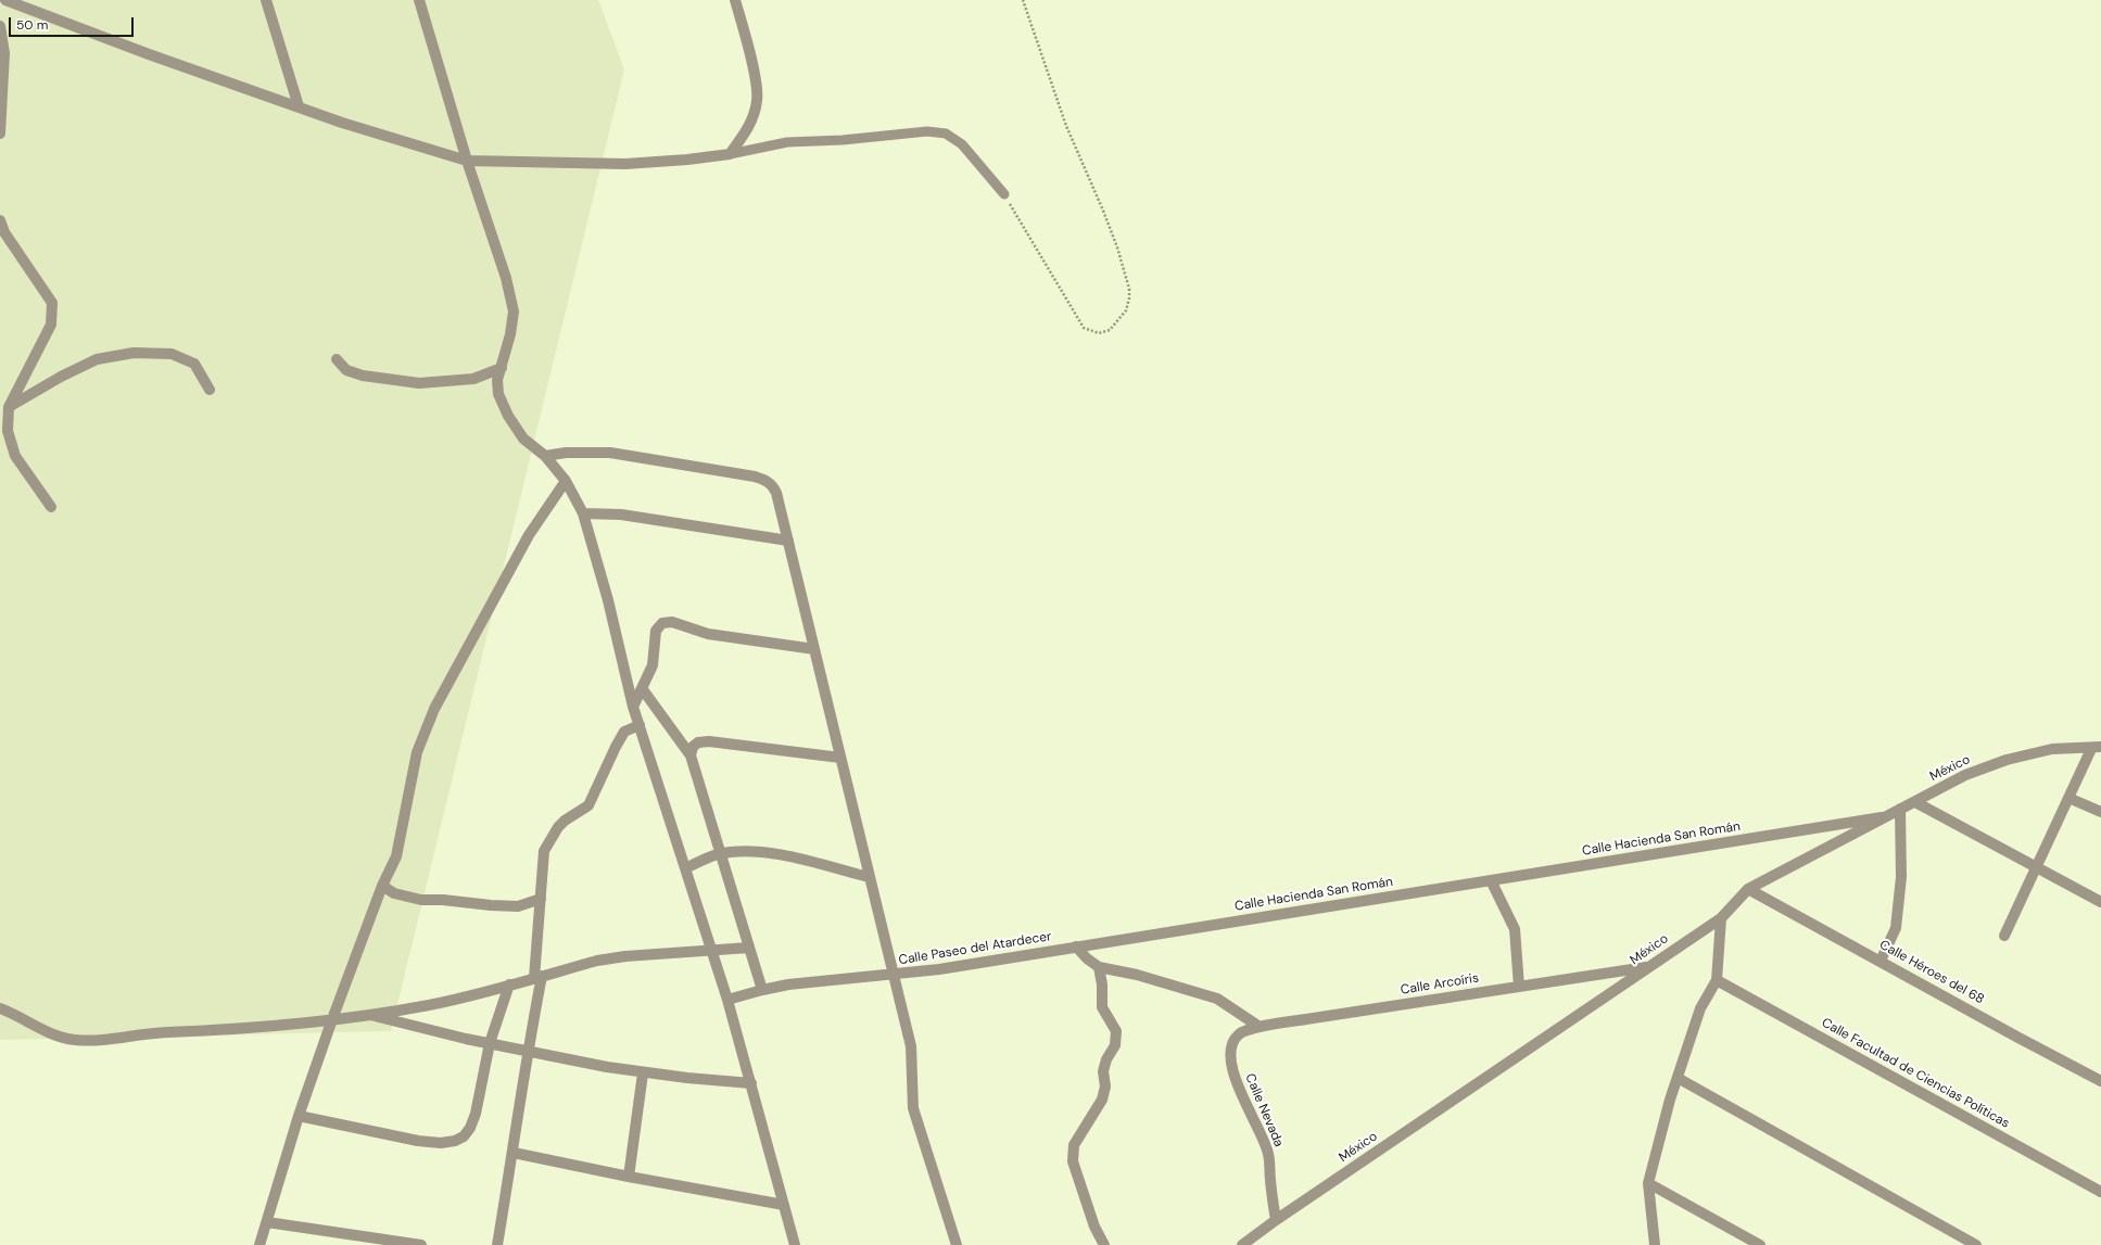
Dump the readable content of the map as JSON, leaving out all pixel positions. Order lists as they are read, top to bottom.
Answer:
{
  "streets": {
    "street": [
      "México",
      "Calle Hacienda San Román",
      "Calle Paseo del Atardecer",
      "Calle Héroes del 68",
      "Calle Arcoíris",
      "Calle Facultad de Ciencias Políticas",
      "Calle Nevada"
    ]
  },
  "crossings": [
    ["México", "Calle Hacienda San Román"],
    ["México", "Calle Héroes del 68"],
    ["México", "Calle Arcoíris"],
    ["México", "Calle Nevada"],
    ["Calle Hacienda San Román", "Calle Paseo del Atardecer"],
    ["Calle Arcoíris", "Calle Nevada"]
  ],
  "scale_bar": "50 m"
}
